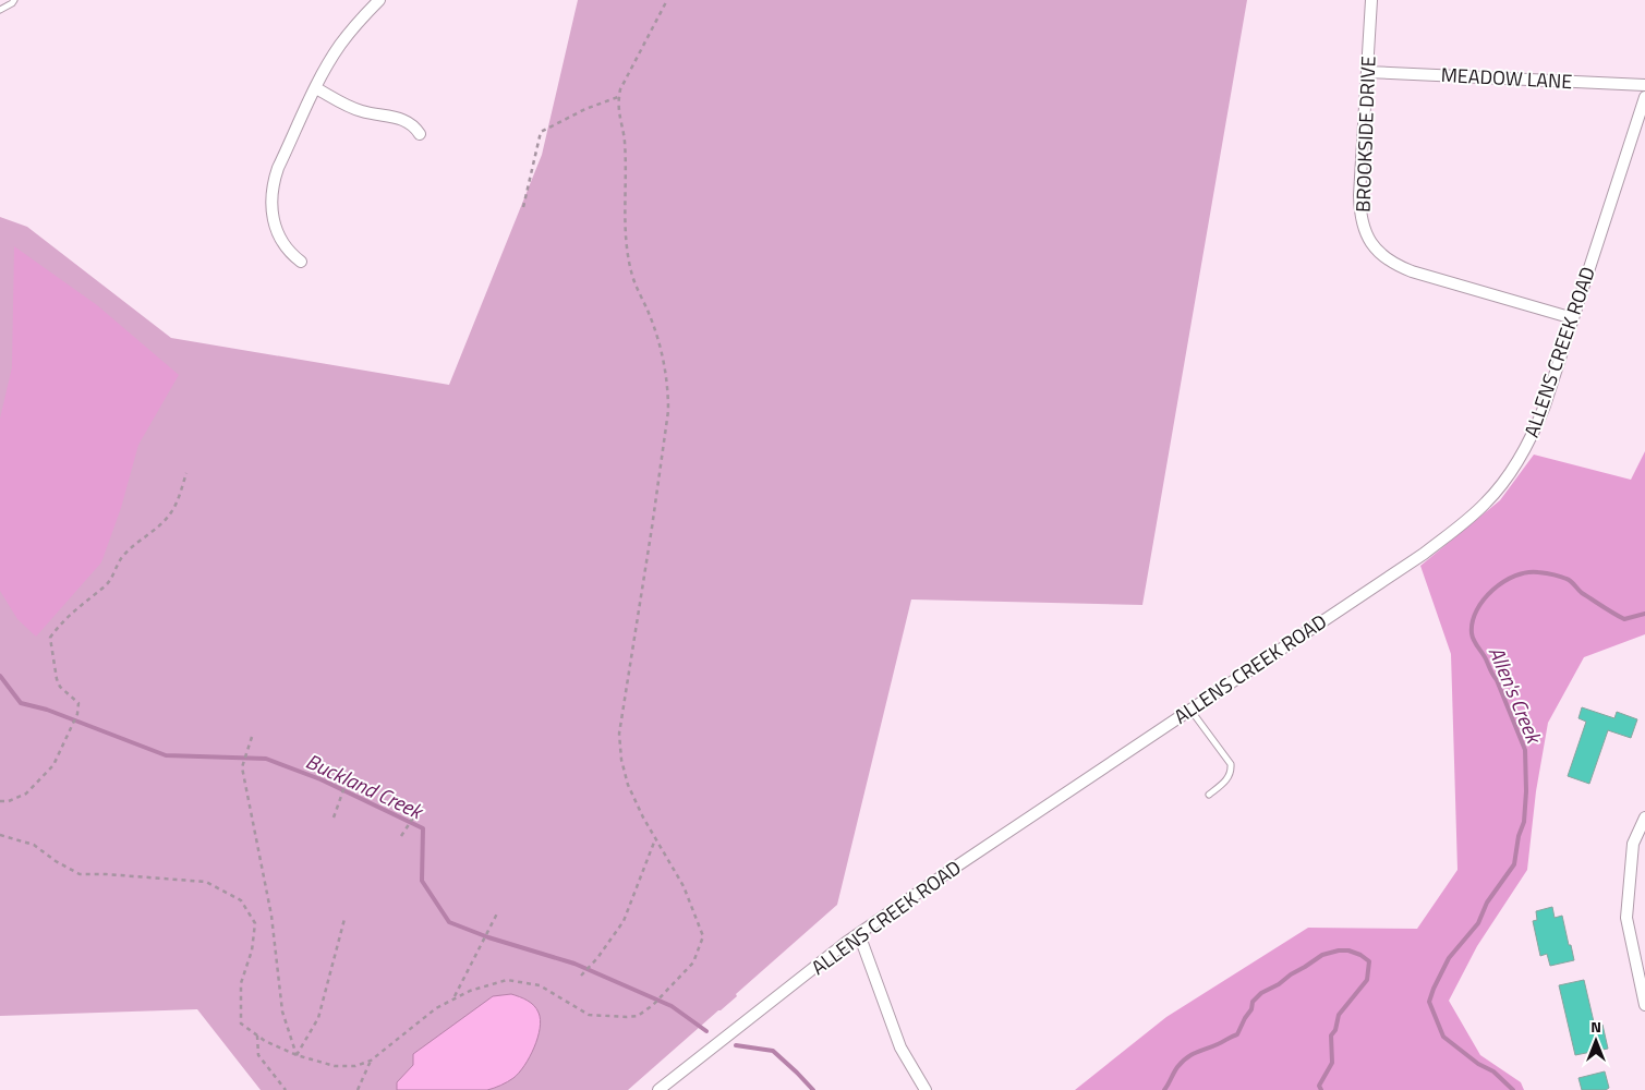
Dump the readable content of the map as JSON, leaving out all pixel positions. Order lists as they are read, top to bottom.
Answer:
{
  "streets": {
    "street": ["MEADOW LANE", "BROOKSIDE DRIVE", "ALLENS CREEK ROAD"]
  },
  "crossings": [
    ["MEADOW LANE", "BROOKSIDE DRIVE"],
    ["BROOKSIDE DRIVE", "ALLENS CREEK ROAD"]
  ],
  "water": ["Allen's Creek", "Buckland Creek"],
  "north": "top"
}
